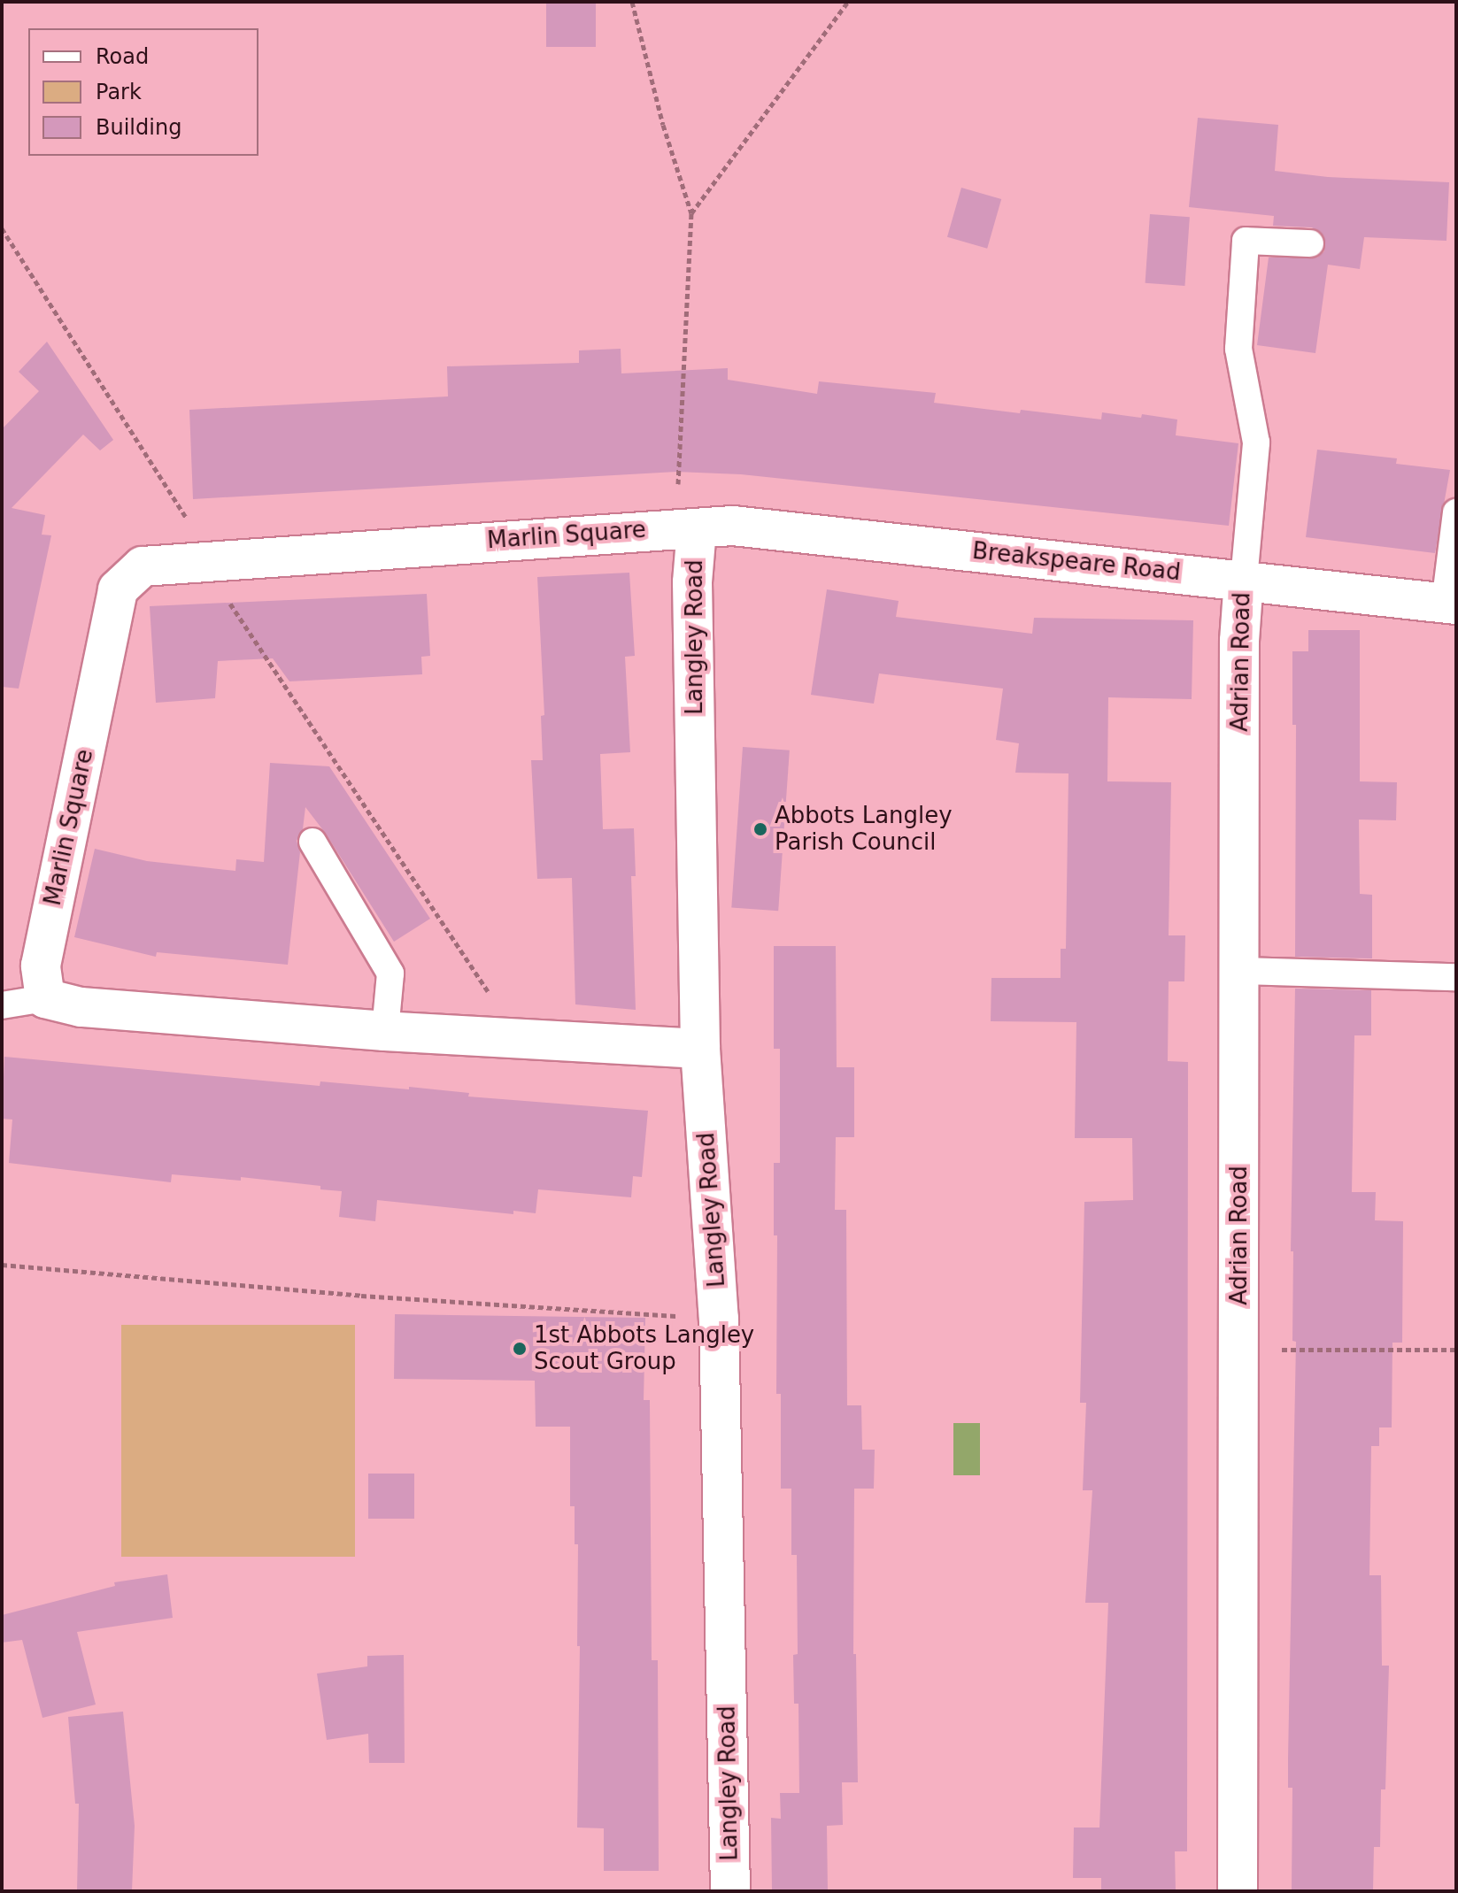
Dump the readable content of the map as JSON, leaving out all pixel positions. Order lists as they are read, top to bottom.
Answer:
{
  "streets": {
    "street": [
      "Marlin Square",
      "Breakspeare Road",
      "Langley Road",
      "Adrian Road"
    ]
  },
  "crossings": [
    ["Marlin Square", "Breakspeare Road"],
    ["Marlin Square", "Langley Road"],
    ["Breakspeare Road", "Langley Road"],
    ["Breakspeare Road", "Adrian Road"]
  ],
  "places": ["Abbots Langley Parish Council", "1st Abbots Langley Scout Group"],
  "legend": ["Road", "Park", "Building"]
}
